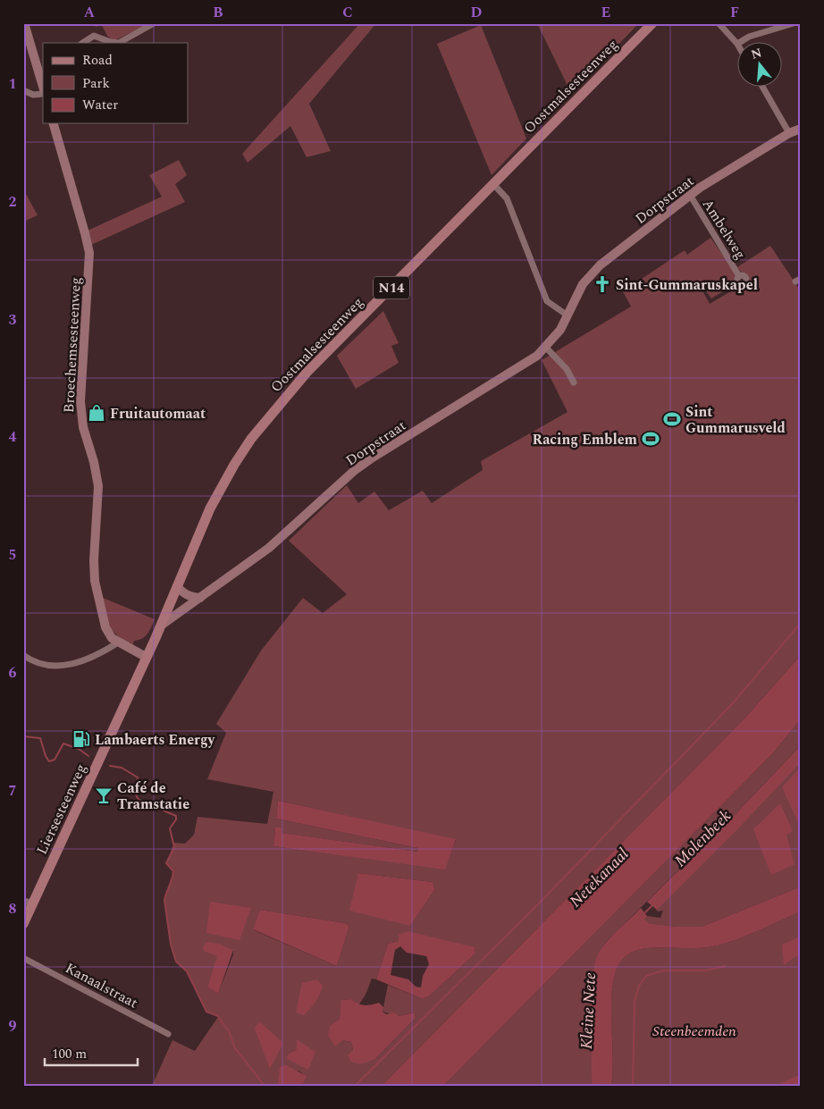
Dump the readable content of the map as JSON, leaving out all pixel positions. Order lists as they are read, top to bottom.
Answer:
{
  "streets": {
    "main road": ["Oostmalsesteenweg", "N14", "Liersesteenweg"],
    "street": [
      "Dorpstraat",
      "Ambelweg",
      "Broechemsesteenweg",
      "Kanaalstraat"
    ]
  },
  "crossings": [
    ["Oostmalsesteenweg", "Dorpstraat"],
    ["Oostmalsesteenweg", "Broechemsesteenweg"],
    ["Oostmalsesteenweg", "Liersesteenweg"],
    ["Dorpstraat", "Ambelweg"],
    ["Broechemsesteenweg", "Liersesteenweg"]
  ],
  "water": ["Molenbeek", "Netekanaal", "Kleine Nete"],
  "parks": ["Steenbeemden"],
  "places": {
    "church": ["Sint-Gummaruskapel"],
    "shop": ["Fruitautomaat"],
    "sports": ["Sint Gummarusveld", "Racing Emblem"],
    "fuel station": ["Lambaerts Energy"],
    "bar": ["Café de Tramstatie"]
  },
  "legend": ["Road", "Park", "Water"],
  "scale_bar": "100 m",
  "north": "top",
  "grid": {
    "columns": [
      "A",
      "B",
      "C",
      "D",
      "E",
      "F"
    ],
    "rows": [
      "1",
      "2",
      "3",
      "4",
      "5",
      "6",
      "7",
      "8",
      "9"
    ]
  }
}
